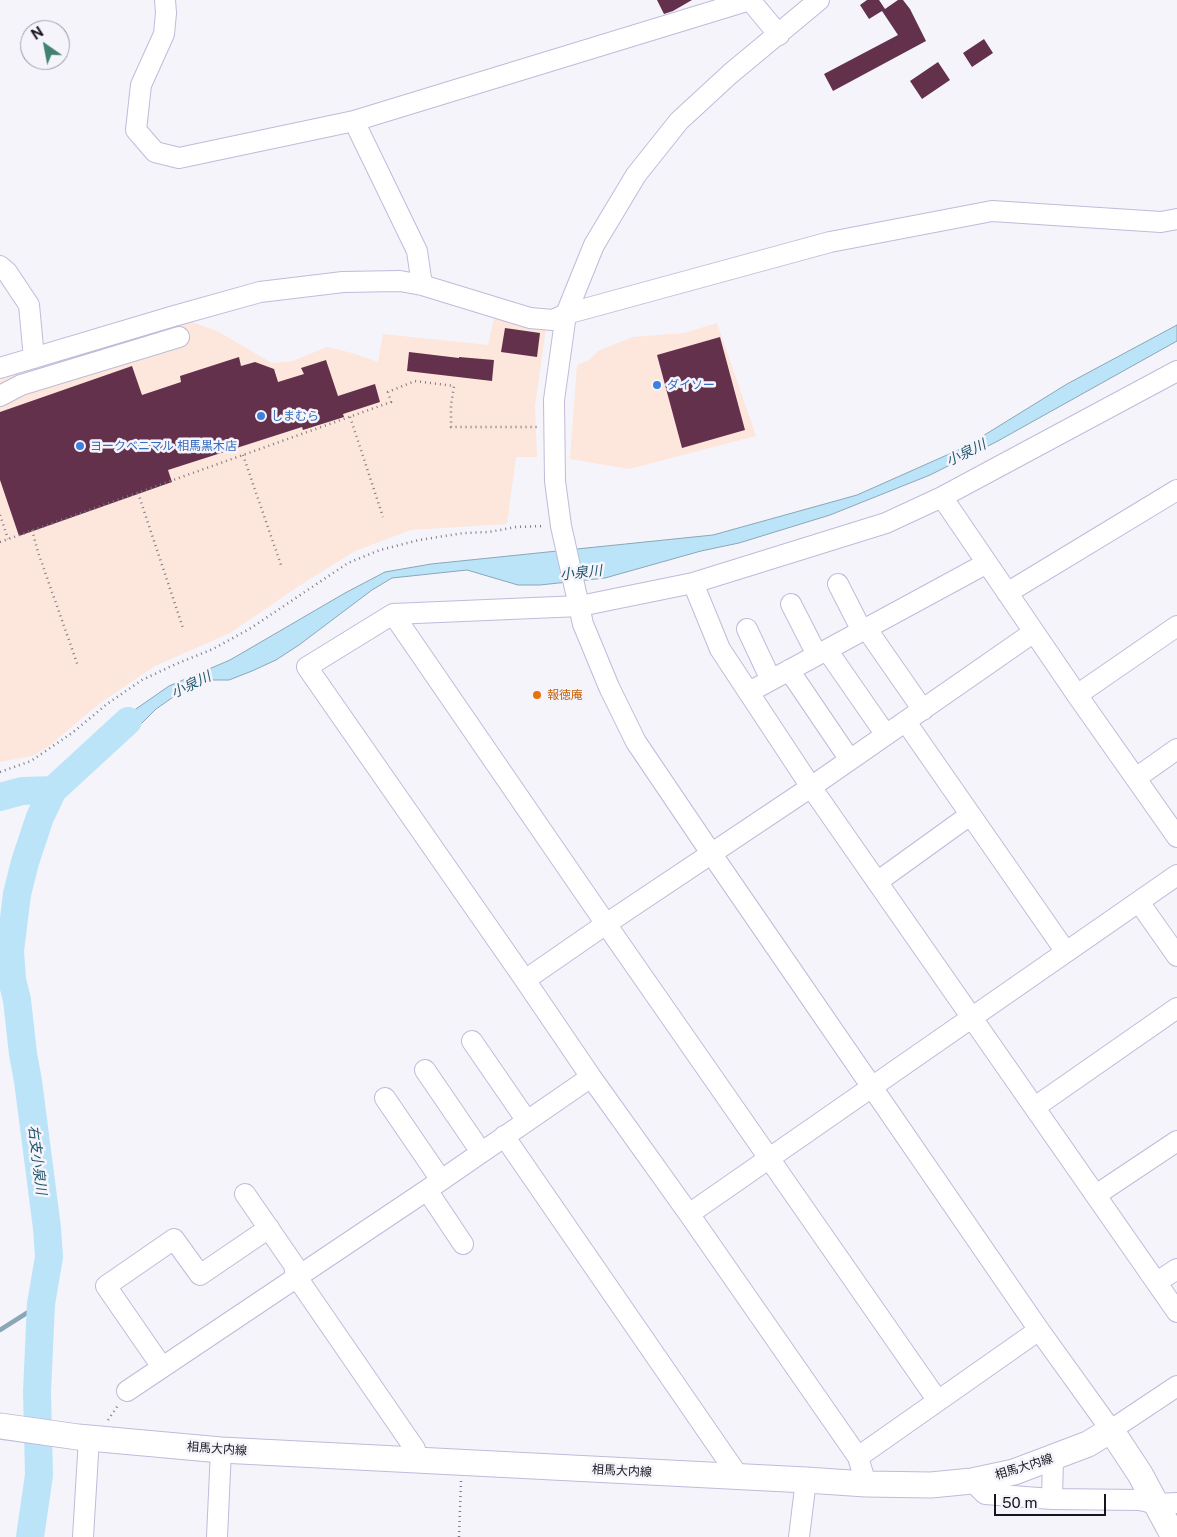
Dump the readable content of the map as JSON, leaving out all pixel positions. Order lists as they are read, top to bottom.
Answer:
{
  "streets": {
    "main road": ["相馬大内線"]
  },
  "water": ["小泉川", "右支小泉川"],
  "places": [
    "ダイソー",
    "しまむら",
    "ヨークベニマル 相馬黒木店",
    "報徳庵"
  ],
  "scale_bar": "50 m",
  "north": "top left"
}
